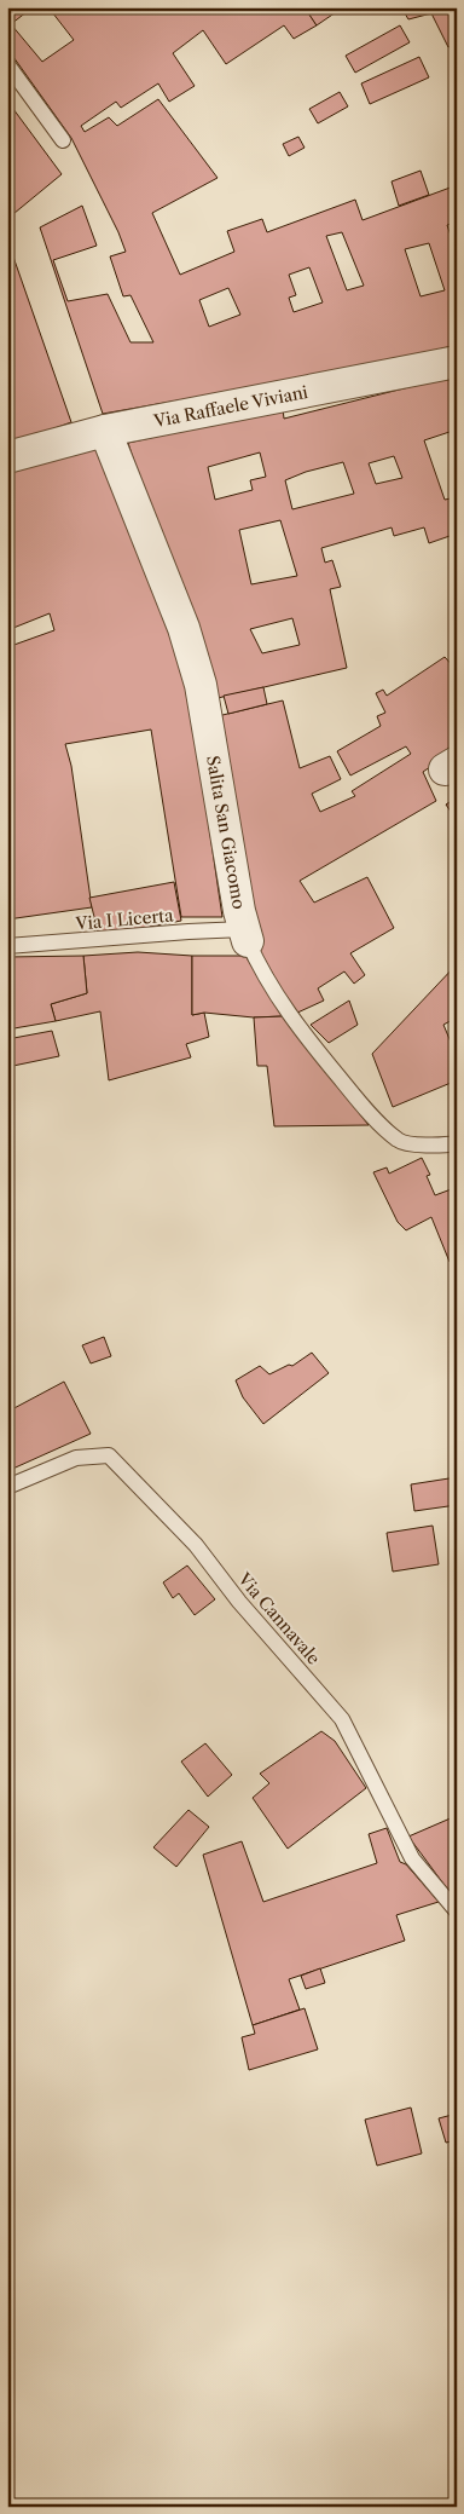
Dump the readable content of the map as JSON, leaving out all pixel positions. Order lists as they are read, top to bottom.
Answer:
{
  "streets": {
    "street": ["Via Raffaele Viviani", "Salita San Giacomo"],
    "lane": ["Via I Licerta", "Via Cannavale"]
  },
  "crossings": [
    ["Via Raffaele Viviani", "Salita San Giacomo"],
    ["Salita San Giacomo", "Via I Licerta"]
  ]
}
